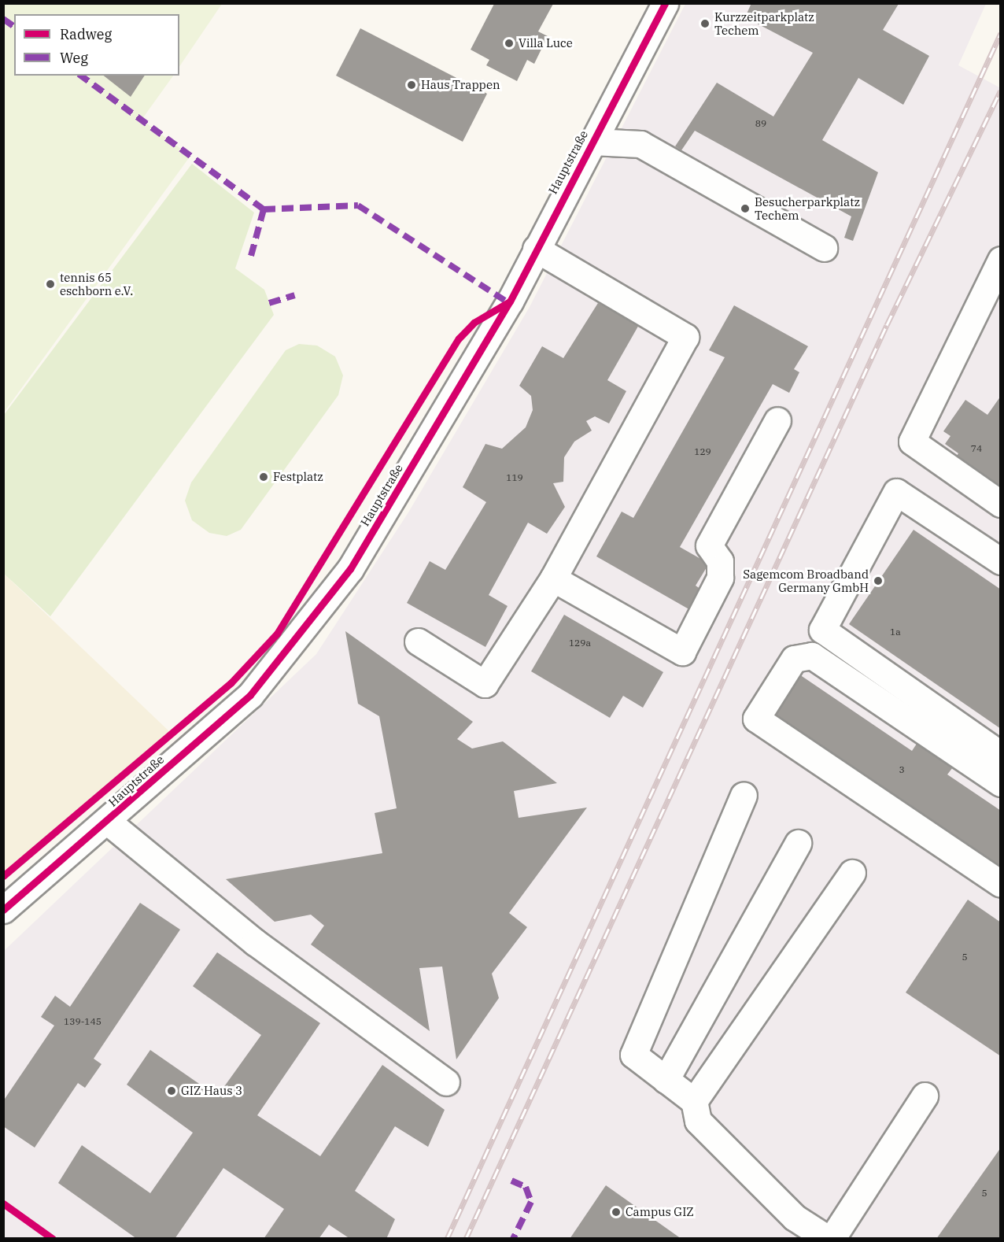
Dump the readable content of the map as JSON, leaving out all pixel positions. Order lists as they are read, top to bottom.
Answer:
{
  "streets": {
    "street": ["Hauptstraße"]
  },
  "places": [
    "Kurzzeitparkplatz Techem",
    "Villa Luce",
    "Haus Trappen",
    "Besucherparkplatz Techem",
    "tennis 65 eschborn e.V.",
    "Festplatz",
    "Sagemcom Broadband Germany GmbH",
    "GIZ Haus 3",
    "Campus GIZ"
  ],
  "house_numbers": [
    "89",
    "74",
    "129",
    "119",
    "1a",
    "129a",
    "3",
    "5",
    "139-145",
    "5"
  ],
  "legend": ["Radweg", "Weg"]
}
